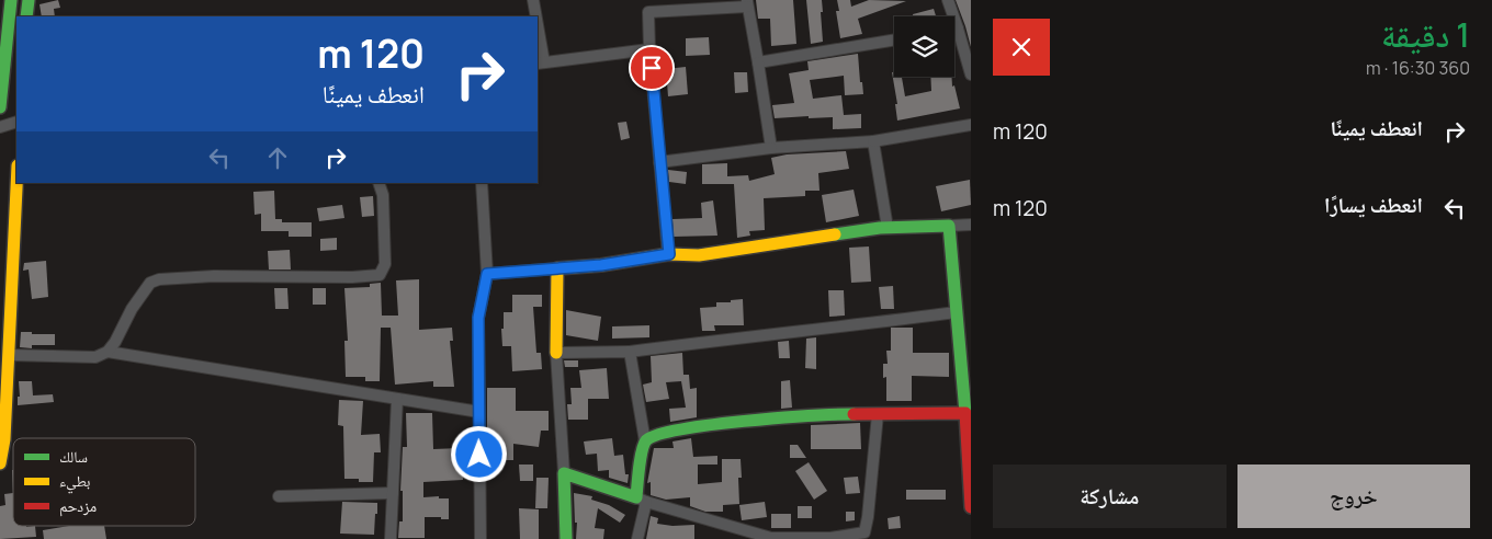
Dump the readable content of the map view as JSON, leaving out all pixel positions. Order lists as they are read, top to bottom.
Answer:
{
  "legend": ["سالك", "بطيء", "مزدحم"],
  "page": {
    "heading": ["1 دقيقة", "360 m · 16:30"],
    "turn": ["120 m", "انعطف يمينًا"],
    "list": [
      {
        "name": "انعطف يمينًا",
        "value": "120 m"
      },
      {
        "name": "انعطف يسارًا",
        "value": "120 m"
      }
    ],
    "buttons": ["خروج", "مشاركة"]
  }
}
